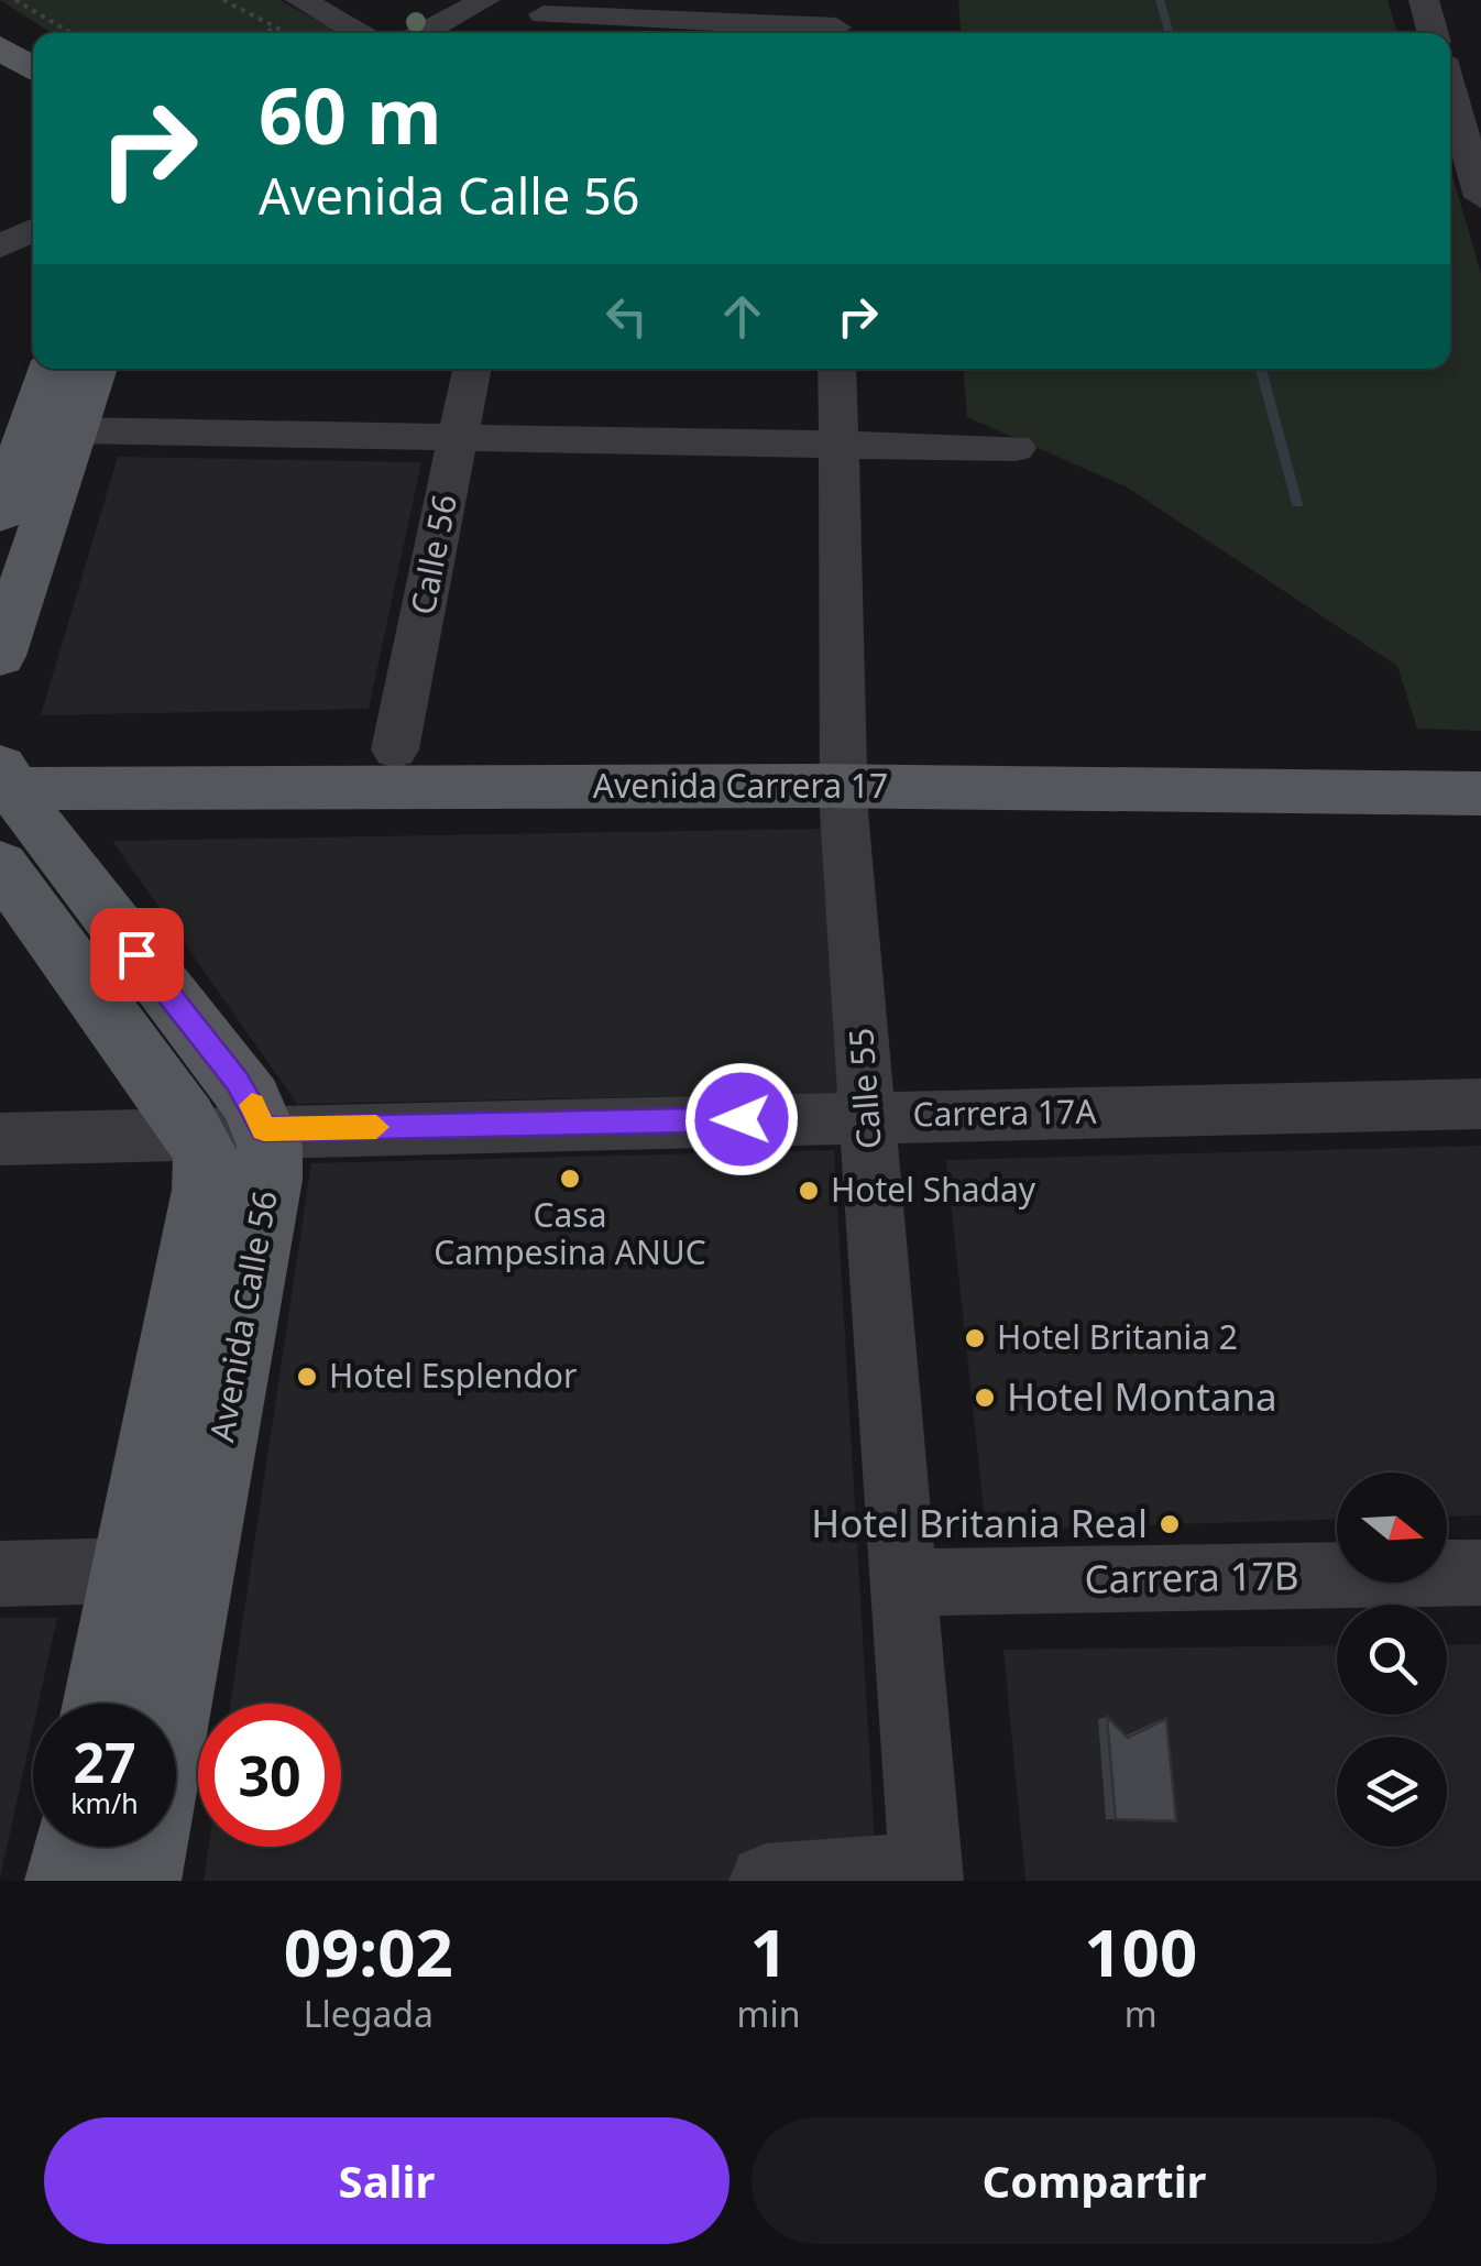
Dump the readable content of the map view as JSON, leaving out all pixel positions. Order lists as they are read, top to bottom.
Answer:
{
  "streets": {
    "main road": ["Avenida Carrera 17", "Avenida Calle 56"],
    "street": [
      "Calle 56",
      "Calle 55",
      "Carrera 17A",
      "Carrera 17B"
    ]
  },
  "crossings": [
    ["Calle 56", "Avenida Carrera 17"],
    ["Avenida Carrera 17", "Calle 55"],
    ["Avenida Carrera 17", "Avenida Calle 56"],
    ["Calle 55", "Carrera 17A"],
    ["Calle 55", "Carrera 17B"],
    ["Carrera 17A", "Avenida Calle 56"]
  ],
  "places": [
    "Casa Campesina ANUC",
    "Hotel Shaday",
    "Hotel Britania 2",
    "Hotel Esplendor",
    "Hotel Montana",
    "Hotel Britania Real"
  ],
  "north": "right",
  "page": {
    "turn": ["60 m", "Avenida Calle 56"],
    "speed": "27 km/h",
    "limit": "30",
    "eta": [
      "09:02",
      "Llegada",
      "1",
      "min",
      "100",
      "m"
    ],
    "buttons": ["Salir", "Compartir"]
  }
}
